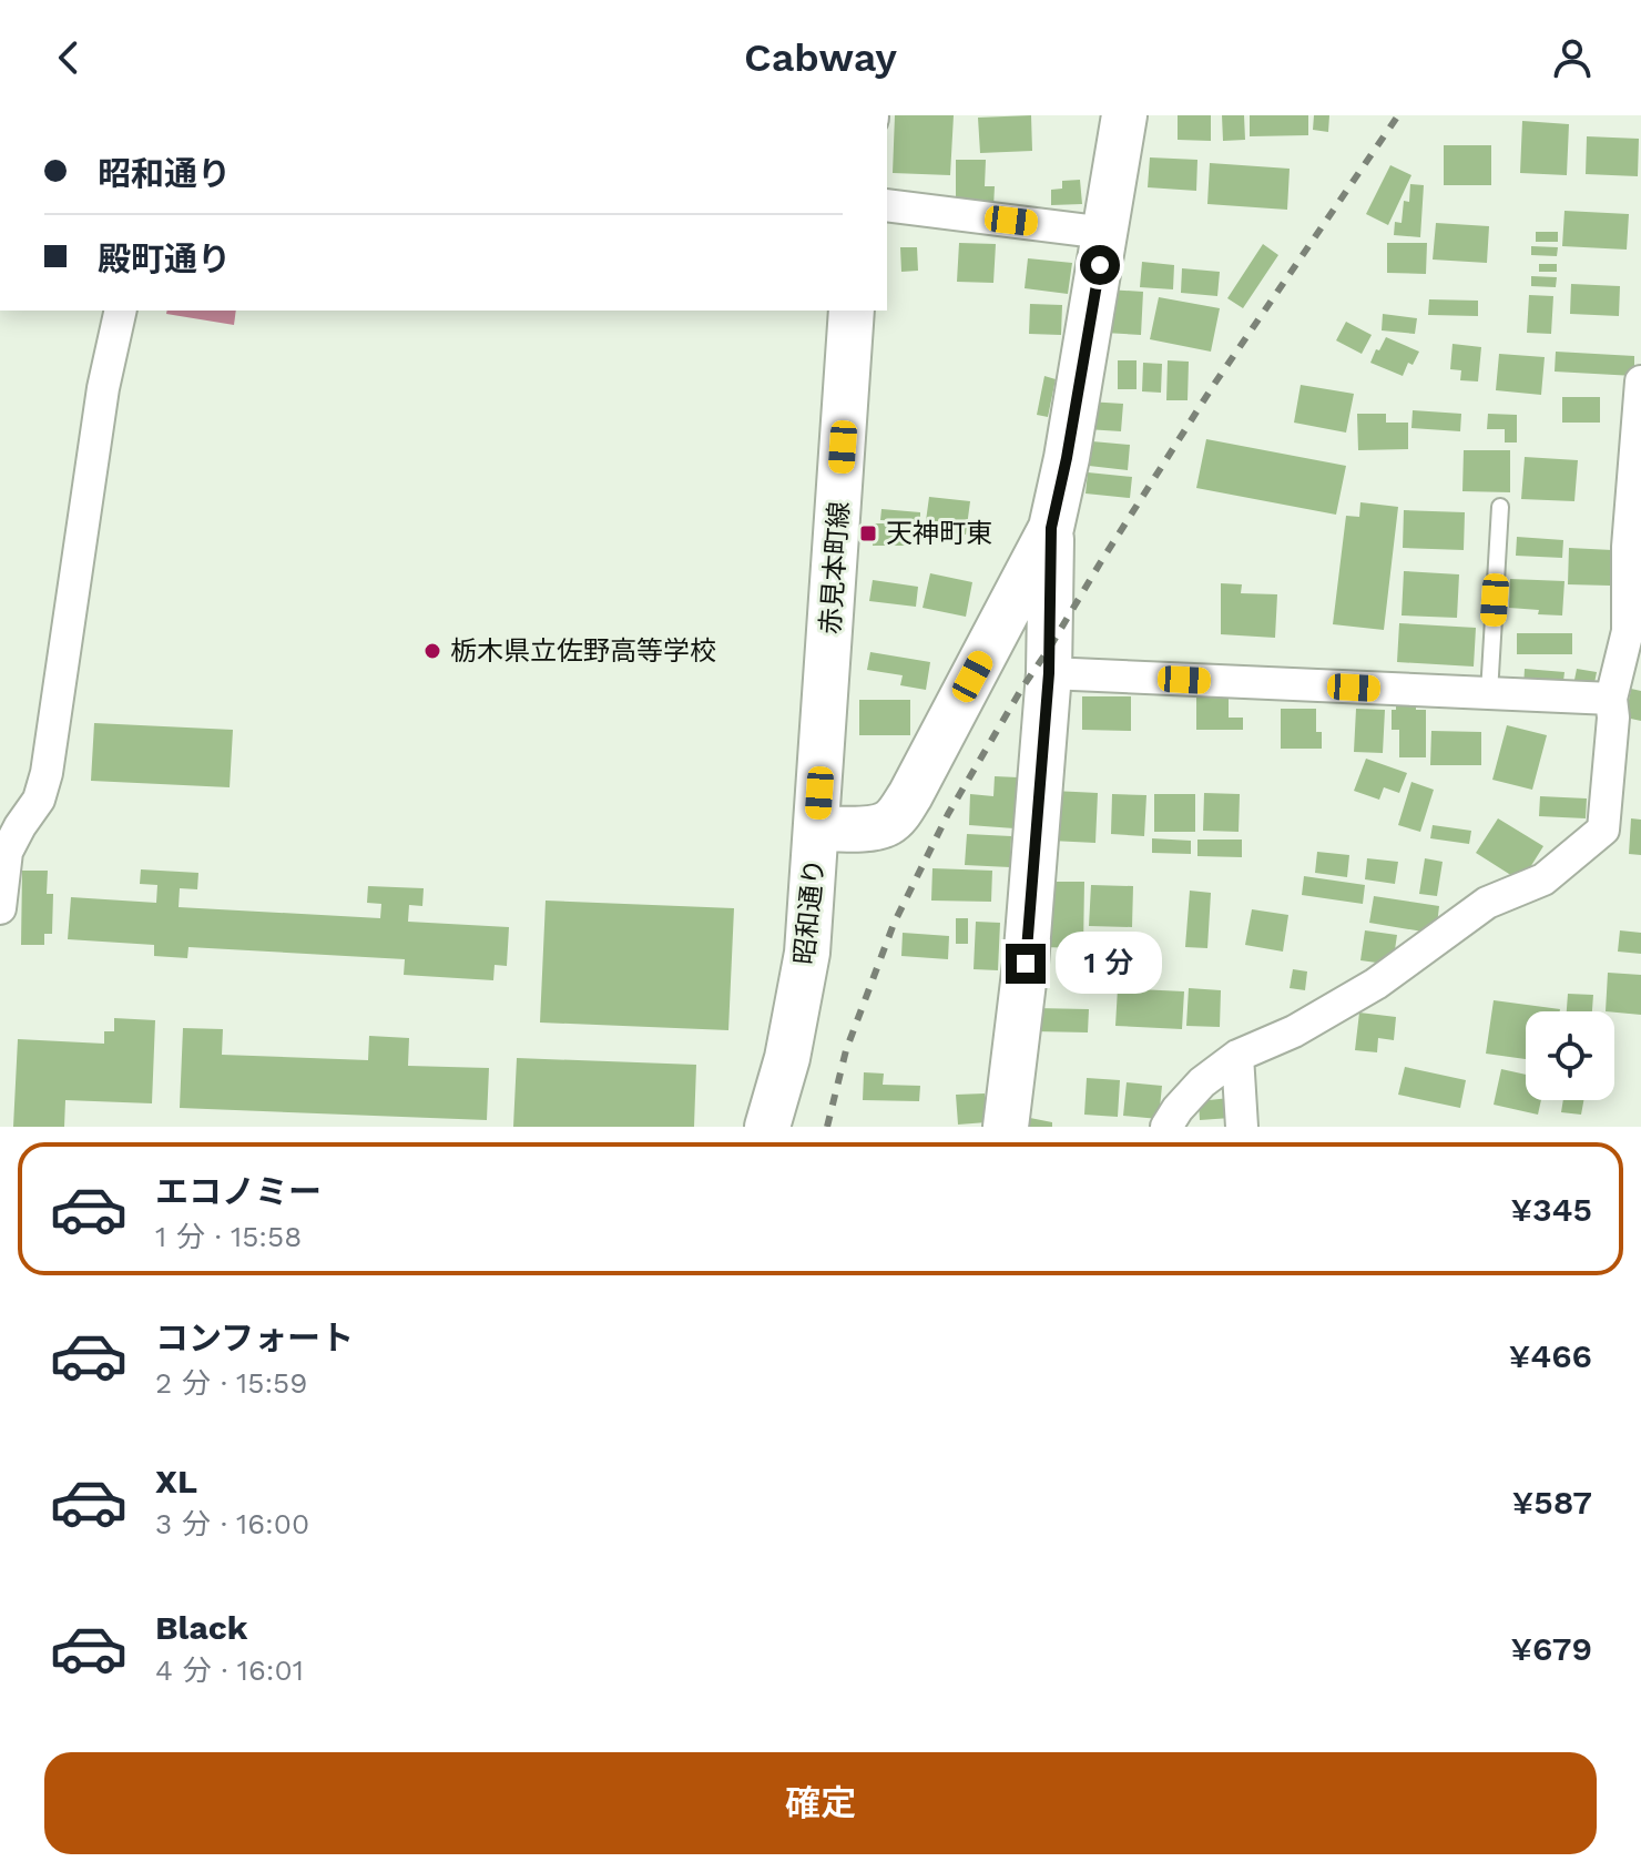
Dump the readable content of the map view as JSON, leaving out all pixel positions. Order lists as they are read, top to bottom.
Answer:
{
  "streets": {
    "street": ["赤見本町線", "昭和通り"]
  },
  "crossings": [
    ["赤見本町線", "昭和通り"]
  ],
  "places": {
    "transit": ["天神町東"],
    "other": ["栃木県立佐野高等学校"]
  },
  "page": {
    "header": "Cabway",
    "banner": ["昭和通り", "殿町通り"],
    "bubble": "1 分",
    "list": [
      {
        "name": "エコノミー",
        "note": "1 分 · 15:58",
        "value": "¥345"
      },
      {
        "name": "コンフォート",
        "note": "2 分 · 15:59",
        "value": "¥466"
      },
      {
        "name": "XL",
        "note": "3 分 · 16:00",
        "value": "¥587"
      },
      {
        "name": "Black",
        "note": "4 分 · 16:01",
        "value": "¥679"
      }
    ],
    "buttons": "確定"
  }
}
